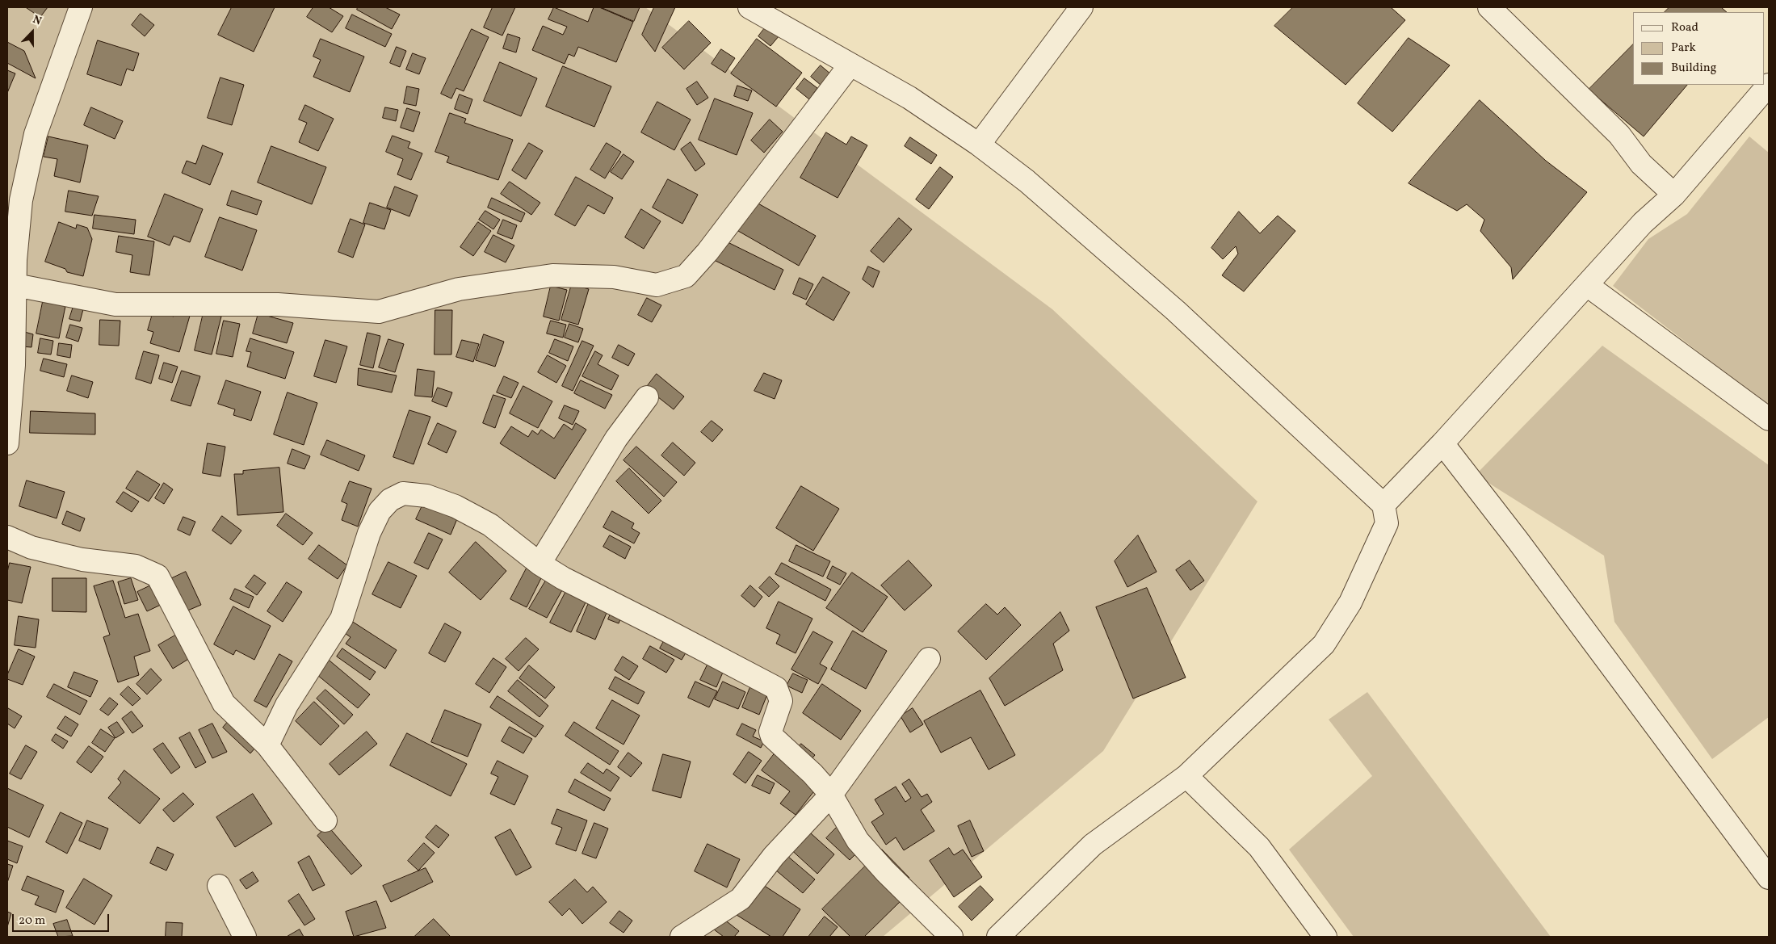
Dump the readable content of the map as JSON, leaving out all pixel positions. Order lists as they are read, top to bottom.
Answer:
{
  "legend": ["Road", "Park", "Building"],
  "scale_bar": "20 m",
  "north": "top"
}
